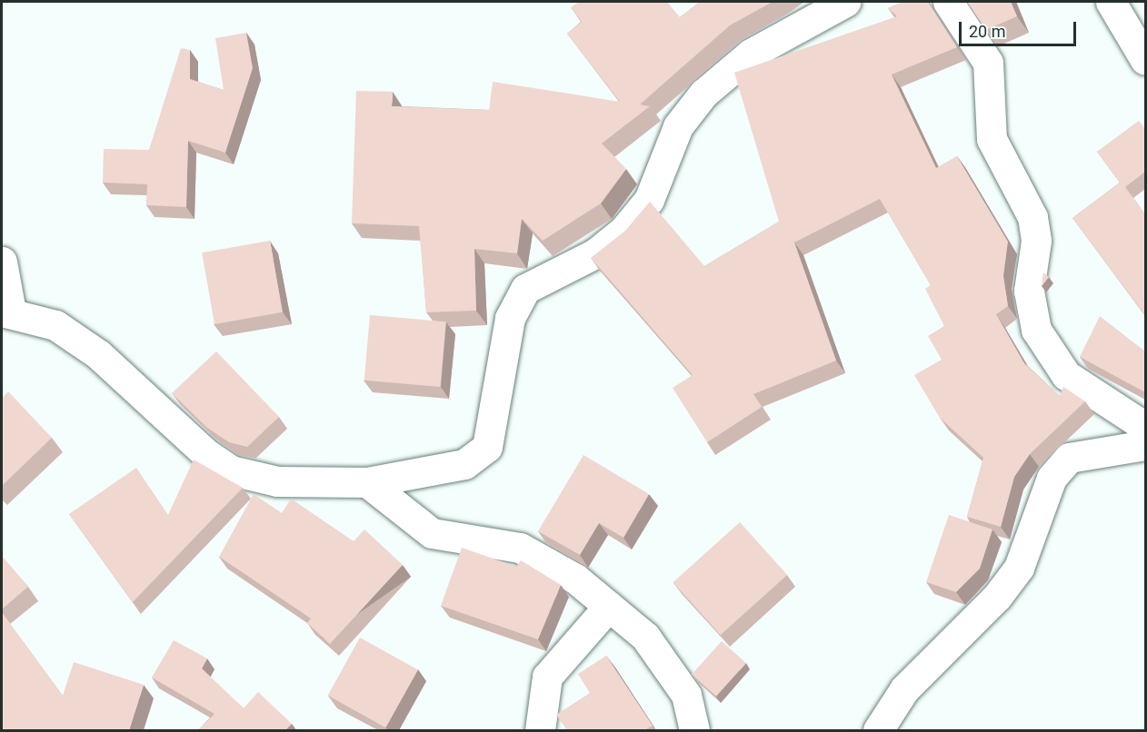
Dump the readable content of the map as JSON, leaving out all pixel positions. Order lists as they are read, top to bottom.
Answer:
{
  "scale_bar": "20 m"
}
